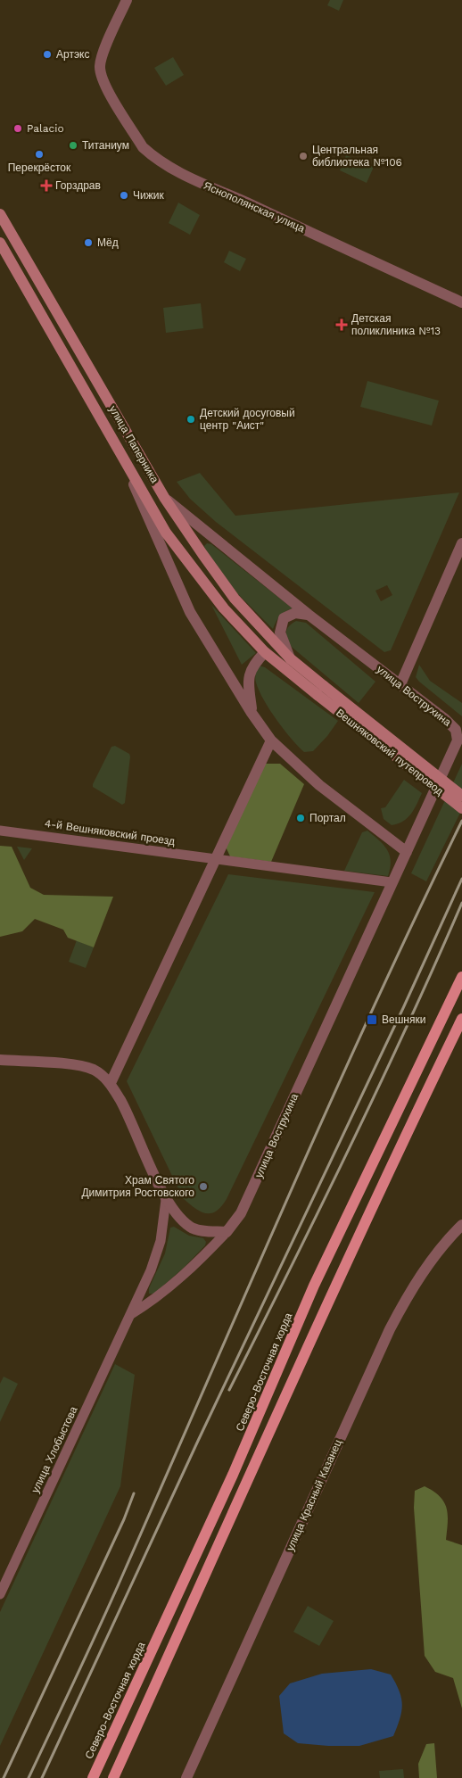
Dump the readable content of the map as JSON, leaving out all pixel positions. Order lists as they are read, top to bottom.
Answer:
{
  "streets": {
    "main road": ["улица Паперника", "Вешняковский путепровод", "Северо-Восточная хорда"],
    "street": [
      "Яснополянская улица",
      "улица Вострухина",
      "4-й Вешняковский проезд",
      "улица Хлобыстова",
      "улица Красный Казанец"
    ]
  },
  "crossings": [
    ["улица Паперника", "улица Вострухина"],
    ["улица Паперника", "Вешняковский путепровод"],
    ["улица Вострухина", "4-й Вешняковский проезд"]
  ],
  "places": {
    "other": [
      "Артэкс",
      "Palacio",
      "Титаниум",
      "Перекрёсток",
      "Центральная библиотека №106",
      "Чижик",
      "Мёд",
      "Детский досуговый центр \"Аист\"",
      "Портал",
      "Храм Святого Димитрия Ростовского"
    ],
    "health": ["Горздрав", "Детская поликлиника №13"],
    "transit": ["Вешняки"]
  }
}
